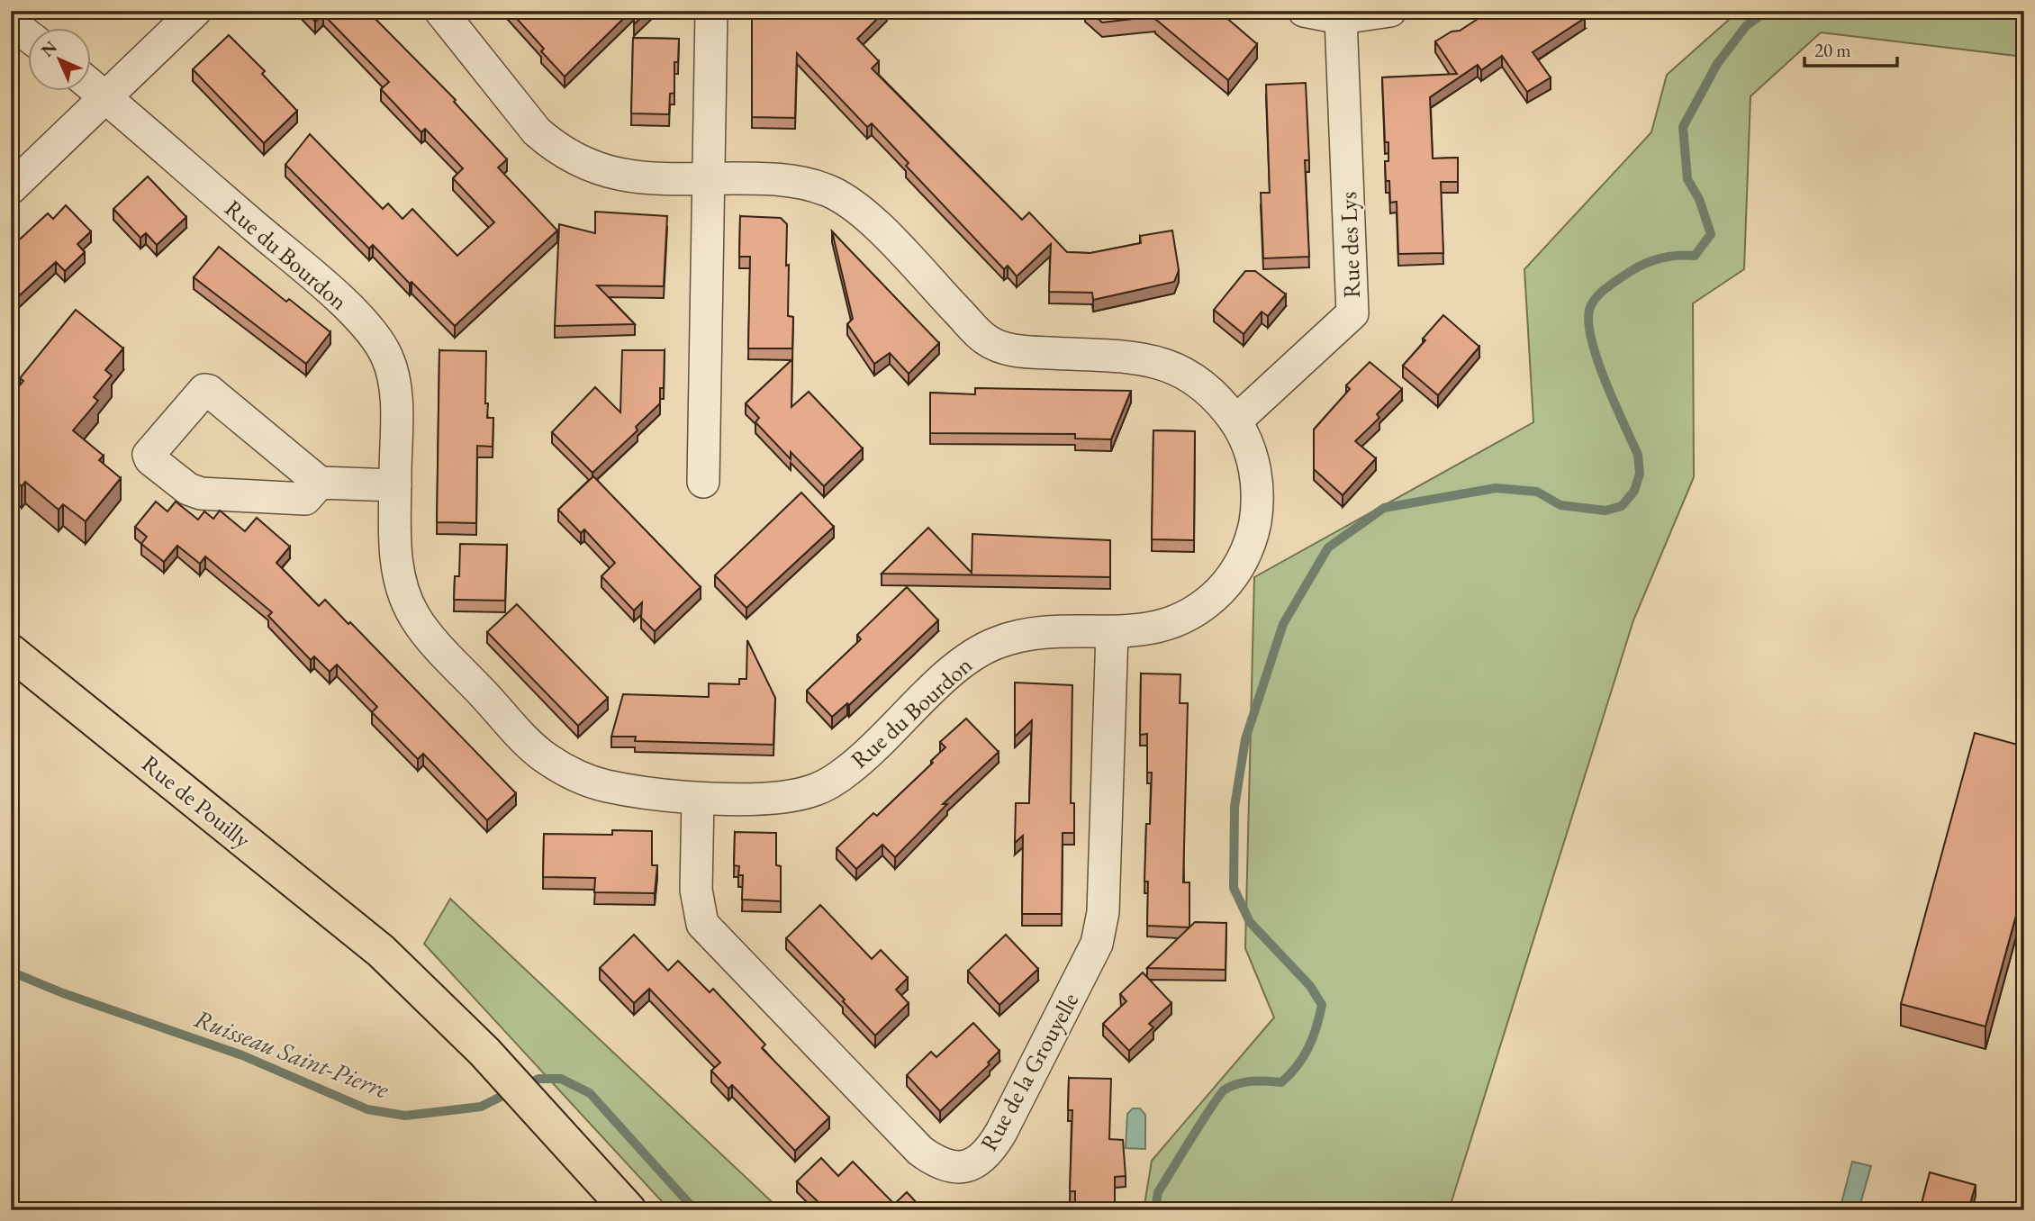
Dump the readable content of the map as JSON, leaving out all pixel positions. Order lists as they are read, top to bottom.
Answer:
{
  "streets": {
    "main road": ["Rue de Pouilly"],
    "street": ["Rue des Lys", "Rue du Bourdon", "Rue de la Grouyelle"]
  },
  "crossings": [
    ["Rue des Lys", "Rue du Bourdon"],
    ["Rue du Bourdon", "Rue de la Grouyelle"]
  ],
  "water": ["Ruisseau Saint-Pierre"],
  "scale_bar": "20 m",
  "north": "top left"
}
